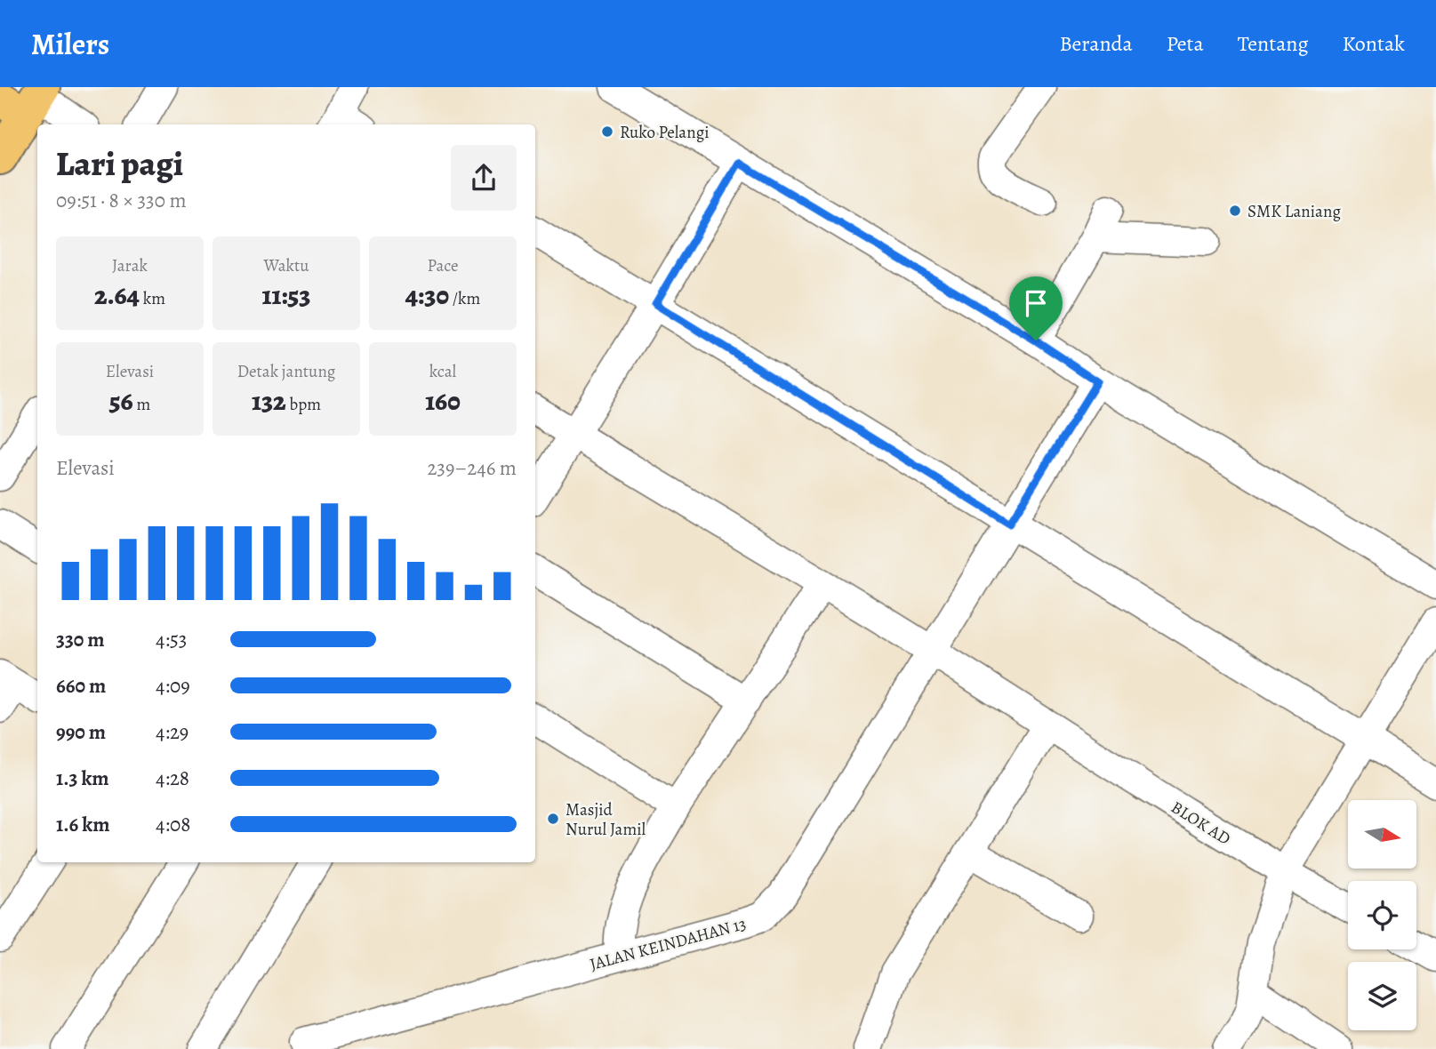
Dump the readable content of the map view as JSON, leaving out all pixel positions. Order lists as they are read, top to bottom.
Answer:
{
  "streets": {
    "street": ["BLOK AD", "JALAN KEINDAHAN 13"]
  },
  "crossings": [
    ["BLOK AD", "JALAN KEINDAHAN 13"]
  ],
  "places": ["Ruko Pelangi", "SMK Laniang", "Masjid Nurul Jamil"],
  "north": "right",
  "page": {
    "header": "Milers",
    "nav": [
      "Beranda",
      "Peta",
      "Tentang",
      "Kontak"
    ],
    "heading": ["Lari pagi", "09:51 · 8 × 330 m"],
    "stats": [
      ["Jarak", "2.64 km"],
      ["Waktu", "11:53"],
      ["Pace", "4:30 /km"],
      ["Elevasi", "56 m"],
      ["Detak jantung", "132 bpm"],
      ["kcal", "160"]
    ],
    "chart": ["Elevasi", "239–246 m"],
    "list": [
      {
        "name": "330 m",
        "note": "4:53"
      },
      {
        "name": "660 m",
        "note": "4:09"
      },
      {
        "name": "990 m",
        "note": "4:29"
      },
      {
        "name": "1.3 km",
        "note": "4:28"
      },
      {
        "name": "1.6 km",
        "note": "4:08"
      }
    ]
  }
}
